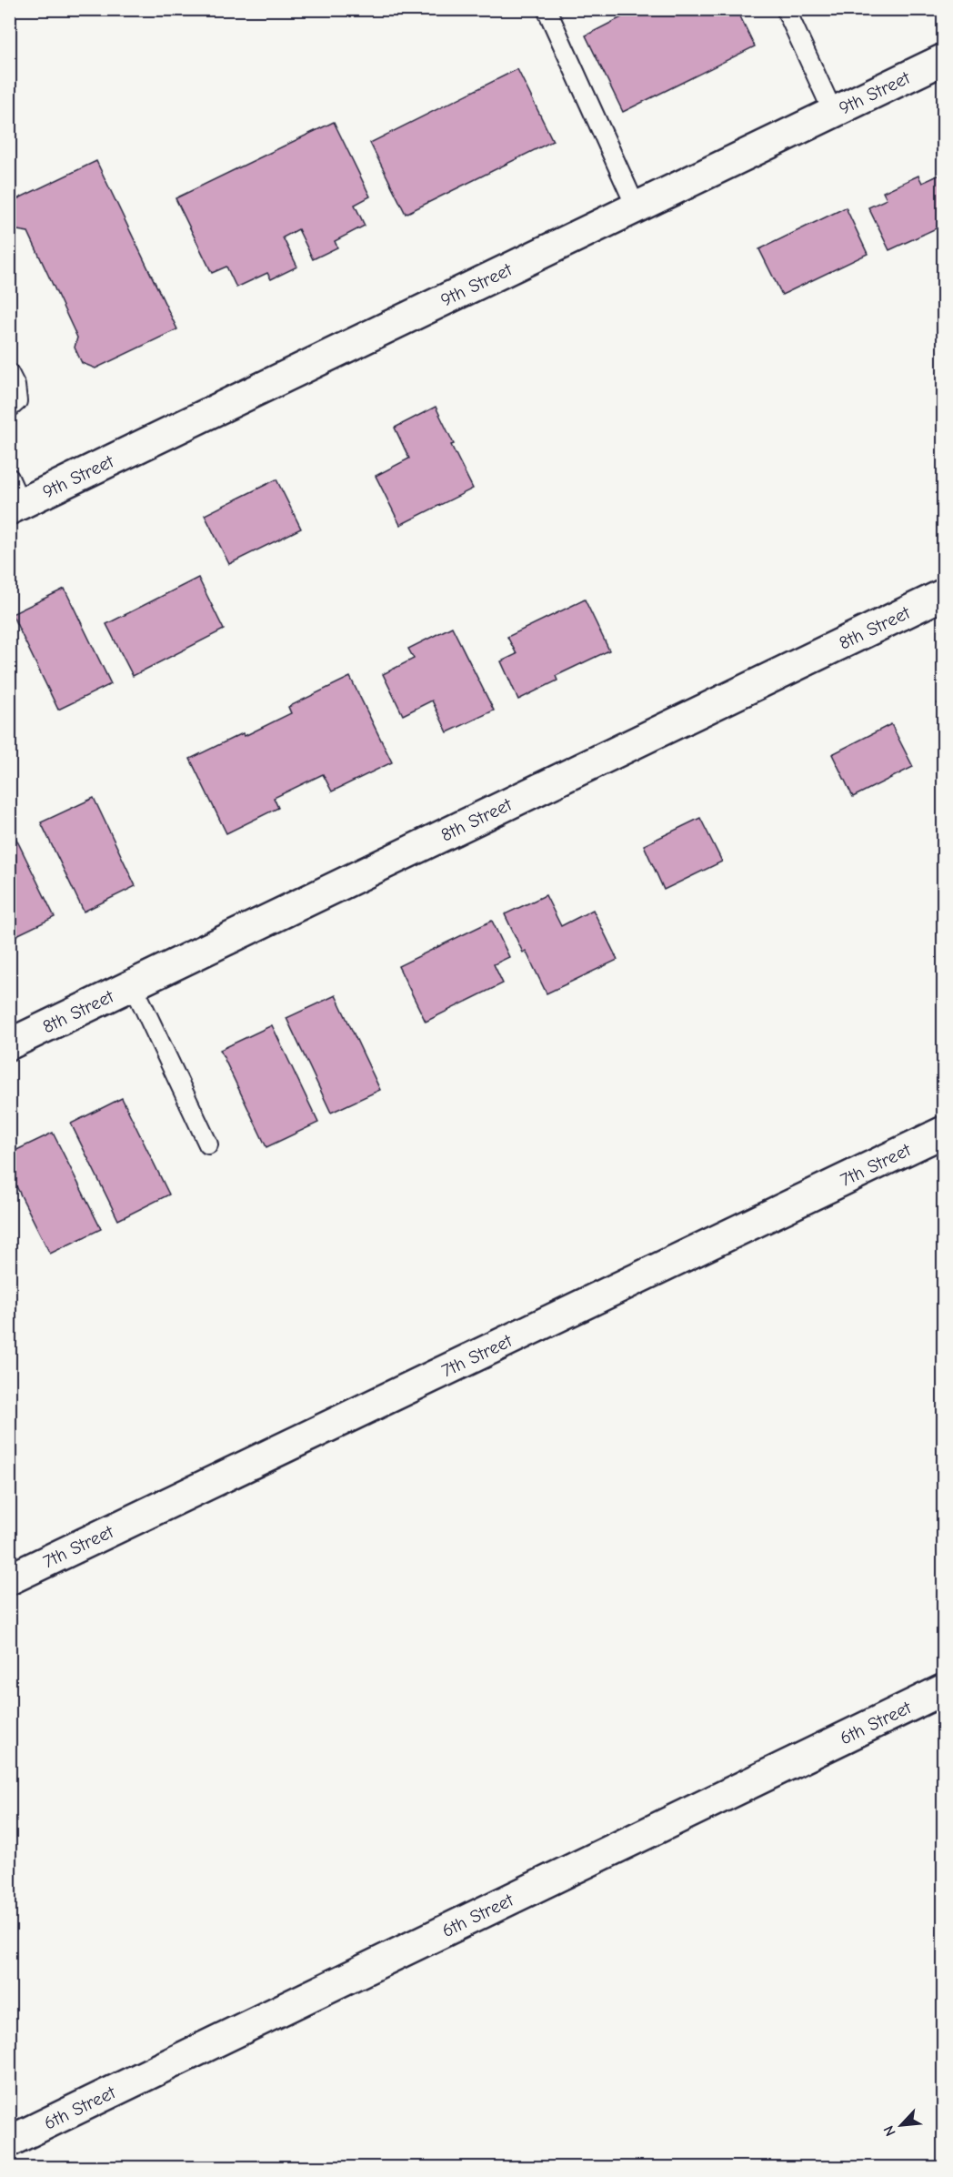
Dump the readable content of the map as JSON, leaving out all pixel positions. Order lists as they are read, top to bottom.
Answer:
{
  "streets": {
    "street": [
      "9th Street",
      "8th Street",
      "7th Street",
      "6th Street"
    ]
  },
  "north": "bottom left"
}
